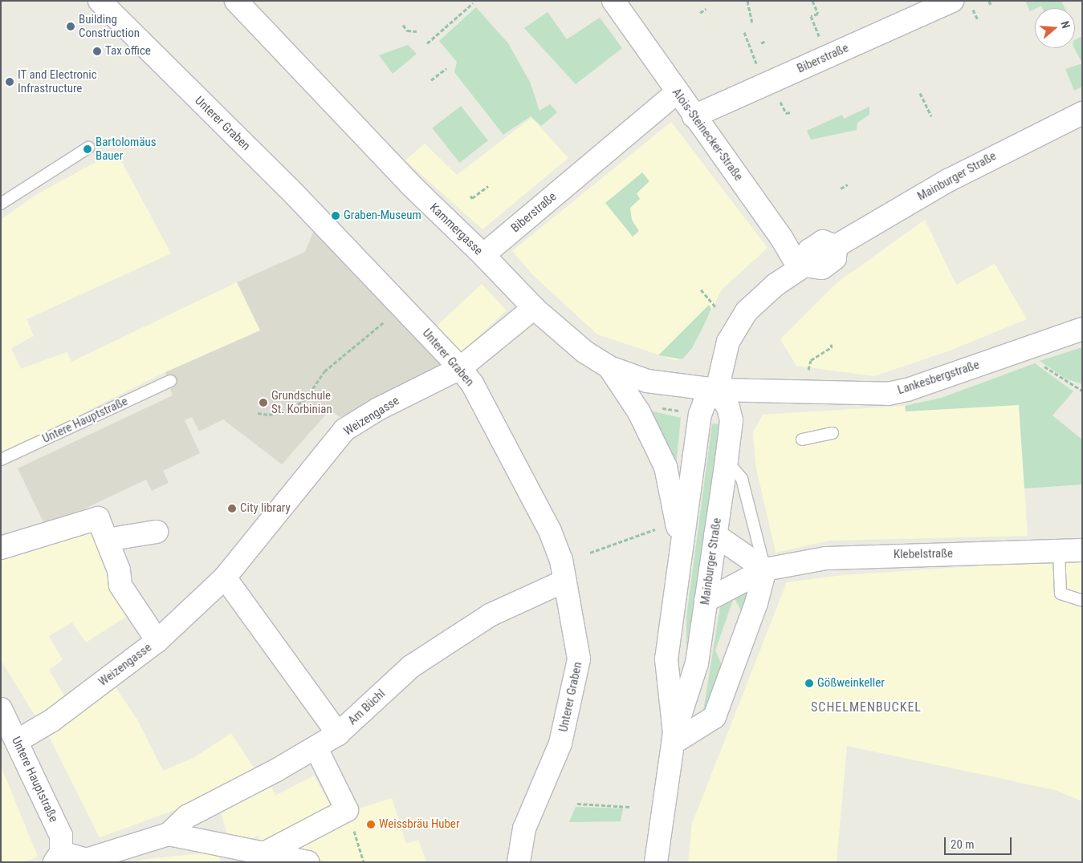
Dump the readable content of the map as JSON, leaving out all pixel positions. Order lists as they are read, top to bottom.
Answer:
{
  "streets": {
    "street": [
      "Biberstraße",
      "Unterer Graben",
      "Alois-Steinecker-Straße",
      "Mainburger Straße",
      "Kammergasse",
      "Lankesbergstraße",
      "Weizengasse",
      "Untere Hauptstraße",
      "Klebelstraße",
      "Am Büchl"
    ]
  },
  "crossings": [
    ["Biberstraße", "Alois-Steinecker-Straße"],
    ["Biberstraße", "Kammergasse"],
    ["Unterer Graben", "Weizengasse"],
    ["Unterer Graben", "Am Büchl"],
    ["Alois-Steinecker-Straße", "Mainburger Straße"],
    ["Mainburger Straße", "Kammergasse"],
    ["Mainburger Straße", "Lankesbergstraße"],
    ["Mainburger Straße", "Klebelstraße"],
    ["Kammergasse", "Lankesbergstraße"],
    ["Kammergasse", "Weizengasse"],
    ["Weizengasse", "Untere Hauptstraße"]
  ],
  "districts": ["SCHELMENBUCKEL"],
  "places": [
    "Building Construction",
    "Tax office",
    "IT and Electronic Infrastructure",
    "Bartolomäus Bauer",
    "Graben-Museum",
    "Grundschule St. Korbinian",
    "City library",
    "Gößweinkeller",
    "Weissbräu Huber"
  ],
  "scale_bar": "20 m",
  "north": "right"
}
